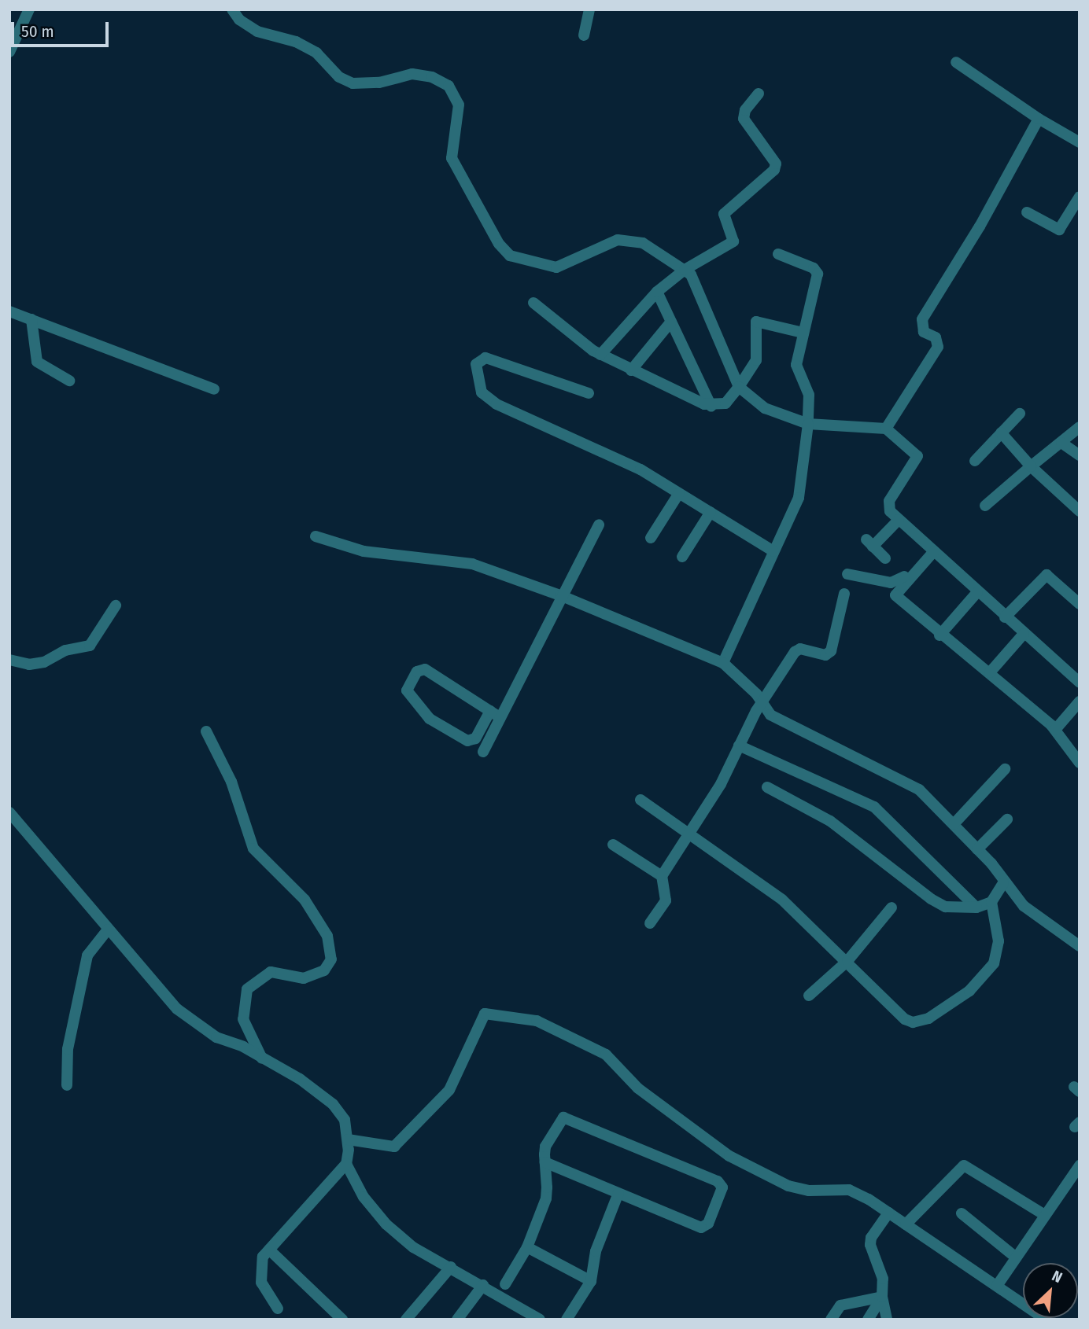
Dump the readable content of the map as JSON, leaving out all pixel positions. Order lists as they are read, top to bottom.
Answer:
{
  "scale_bar": "50 m",
  "north": "top right"
}
